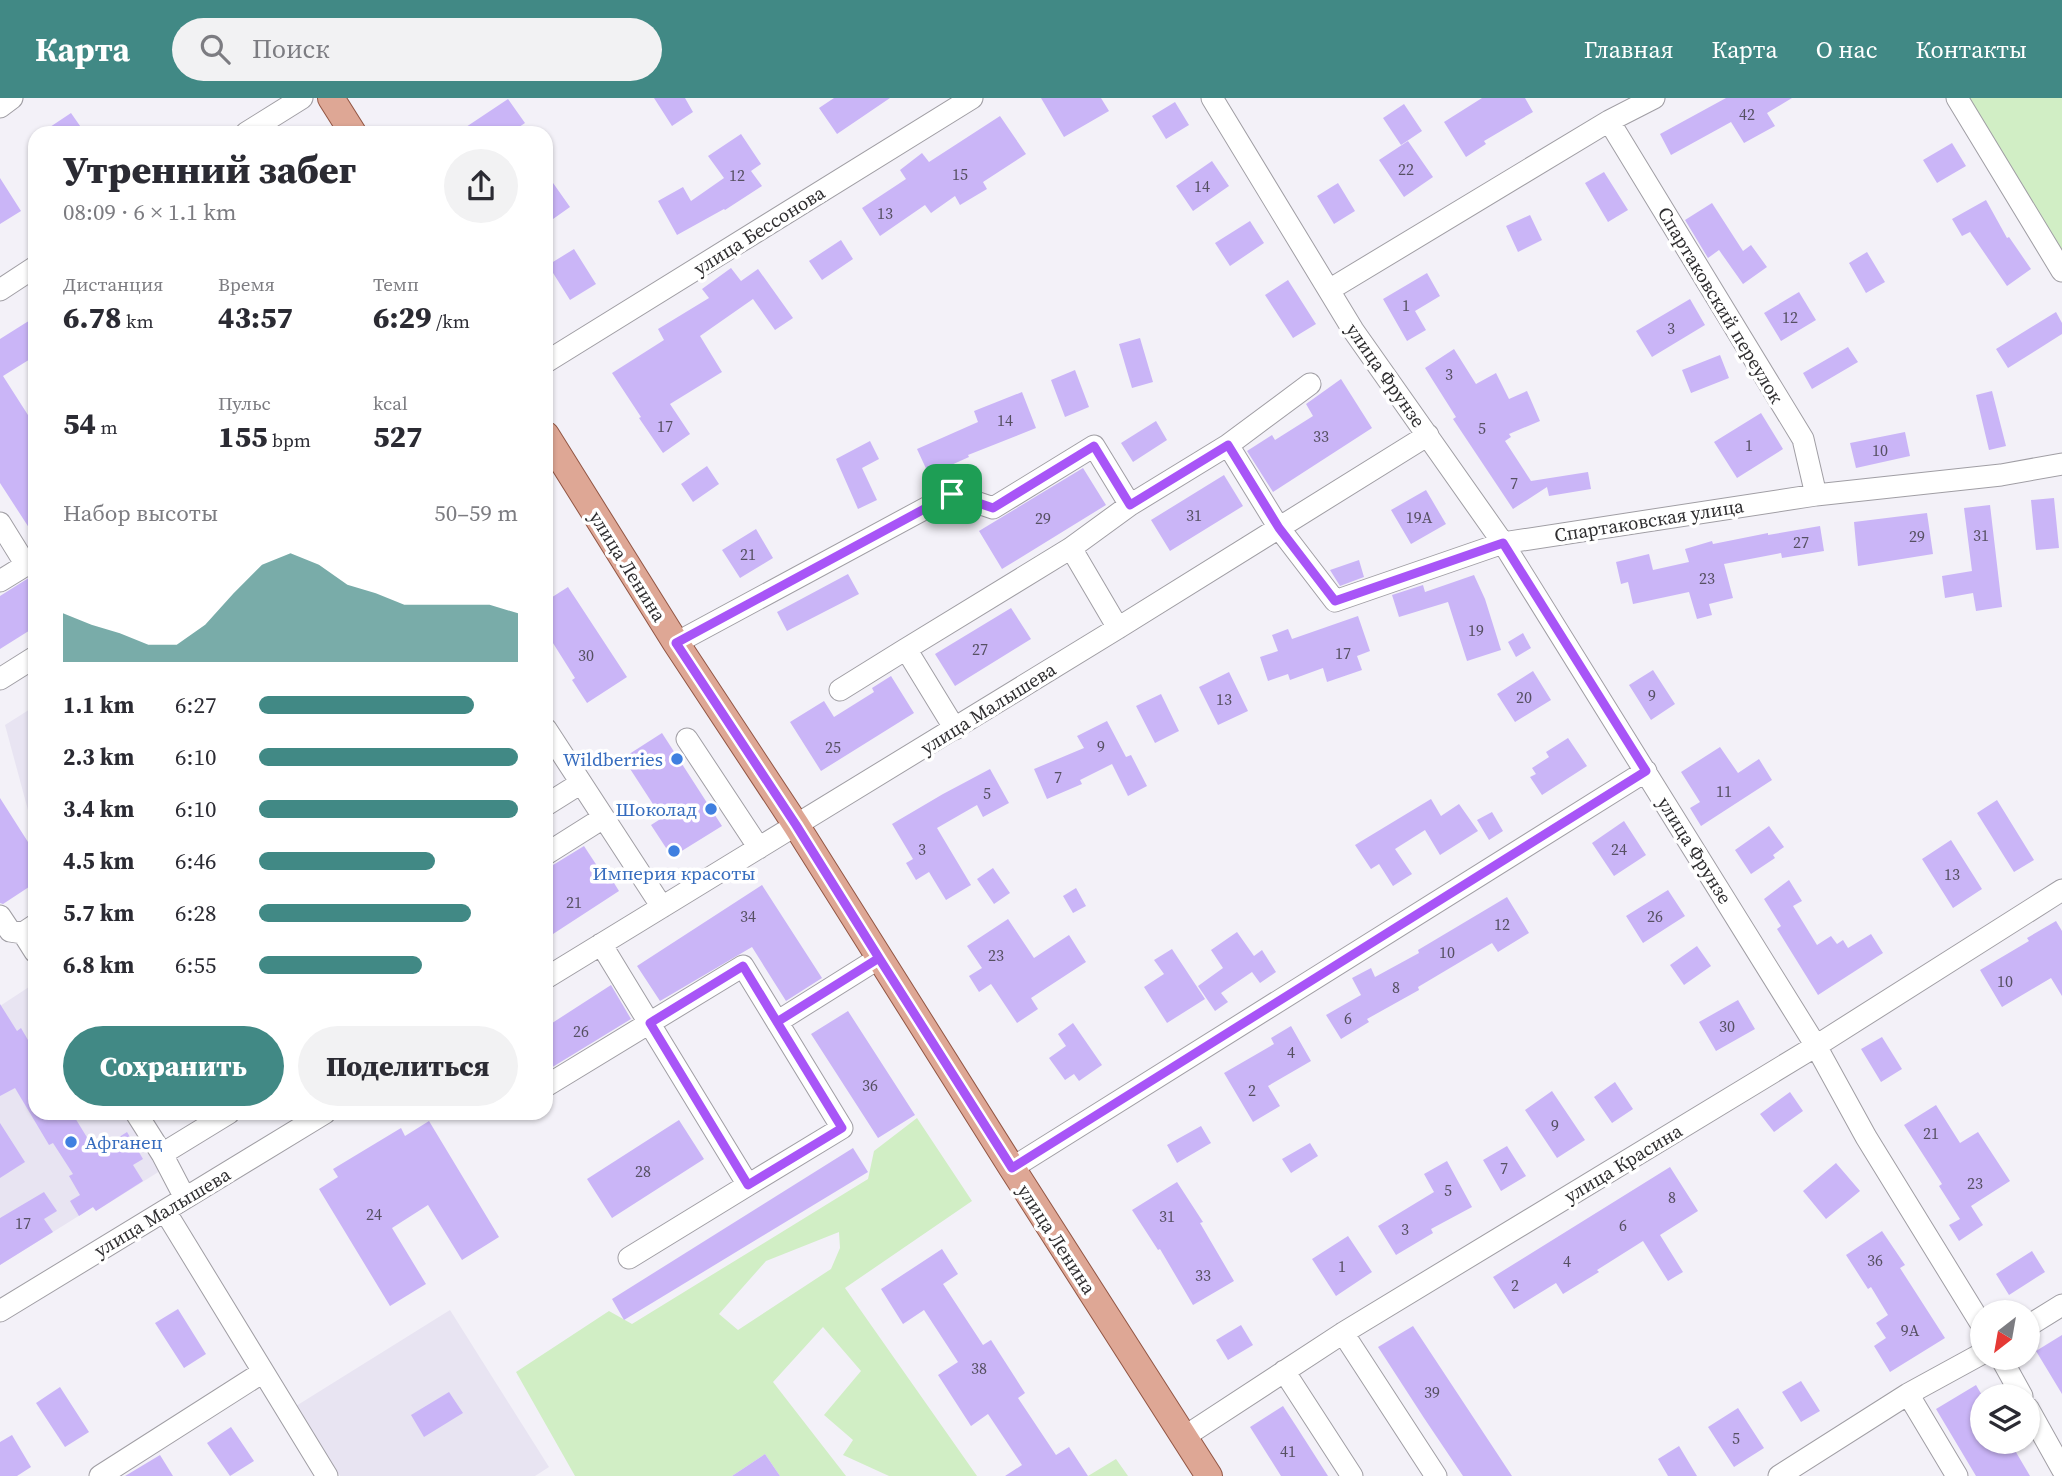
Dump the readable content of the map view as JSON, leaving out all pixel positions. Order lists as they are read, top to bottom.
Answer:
{
  "streets": {
    "main road": ["улица Ленина"],
    "street": [
      "улица Бессонова",
      "Спартаковский переулок",
      "улица Фрунзе",
      "Спартаковская улица",
      "улица Малышева",
      "улица Красина"
    ]
  },
  "crossings": [
    ["Спартаковский переулок", "Спартаковская улица"],
    ["улица Фрунзе", "Спартаковская улица"],
    ["улица Фрунзе", "улица Малышева"],
    ["улица Фрунзе", "улица Красина"],
    ["Спартаковская улица", "улица Малышева"],
    ["улица Ленина", "улица Малышева"],
    ["улица Ленина", "улица Красина"]
  ],
  "places": [
    "Wildberries",
    "Шоколад",
    "Империя красоты",
    "Афганец"
  ],
  "house_numbers": [
    "42",
    "22",
    "15",
    "12",
    "14",
    "13",
    "1",
    "12",
    "3",
    "3",
    "14",
    "17",
    "5",
    "33",
    "1",
    "10",
    "7",
    "31",
    "19А",
    "29",
    "31",
    "29",
    "27",
    "21",
    "23",
    "19",
    "27",
    "17",
    "30",
    "9",
    "20",
    "13",
    "9",
    "25",
    "7",
    "11",
    "5",
    "3",
    "24",
    "13",
    "21",
    "34",
    "26",
    "12",
    "10",
    "23",
    "10",
    "8",
    "6",
    "30",
    "26",
    "4",
    "36",
    "2",
    "9",
    "21",
    "7",
    "28",
    "23",
    "5",
    "8",
    "24",
    "31",
    "17",
    "6",
    "3",
    "36",
    "4",
    "1",
    "33",
    "2",
    "9А",
    "38",
    "39",
    "5",
    "41"
  ],
  "north": "bottom left",
  "page": {
    "header": "Карта",
    "search": "Поиск",
    "nav": [
      "Главная",
      "Карта",
      "О нас",
      "Контакты"
    ],
    "heading": ["Утренний забег", "08:09 · 6 × 1.1 km"],
    "stats": [
      ["Дистанция", "6.78 km"],
      ["Время", "43:57"],
      ["Темп", "6:29 /km"],
      ["54 m"],
      ["Пульс", "155 bpm"],
      ["kcal", "527"]
    ],
    "chart": ["Набор высоты", "50–59 m"],
    "list": [
      {
        "name": "1.1 km",
        "note": "6:27"
      },
      {
        "name": "2.3 km",
        "note": "6:10"
      },
      {
        "name": "3.4 km",
        "note": "6:10"
      },
      {
        "name": "4.5 km",
        "note": "6:46"
      },
      {
        "name": "5.7 km",
        "note": "6:28"
      },
      {
        "name": "6.8 km",
        "note": "6:55"
      }
    ],
    "buttons": ["Сохранить", "Поделиться"]
  }
}
